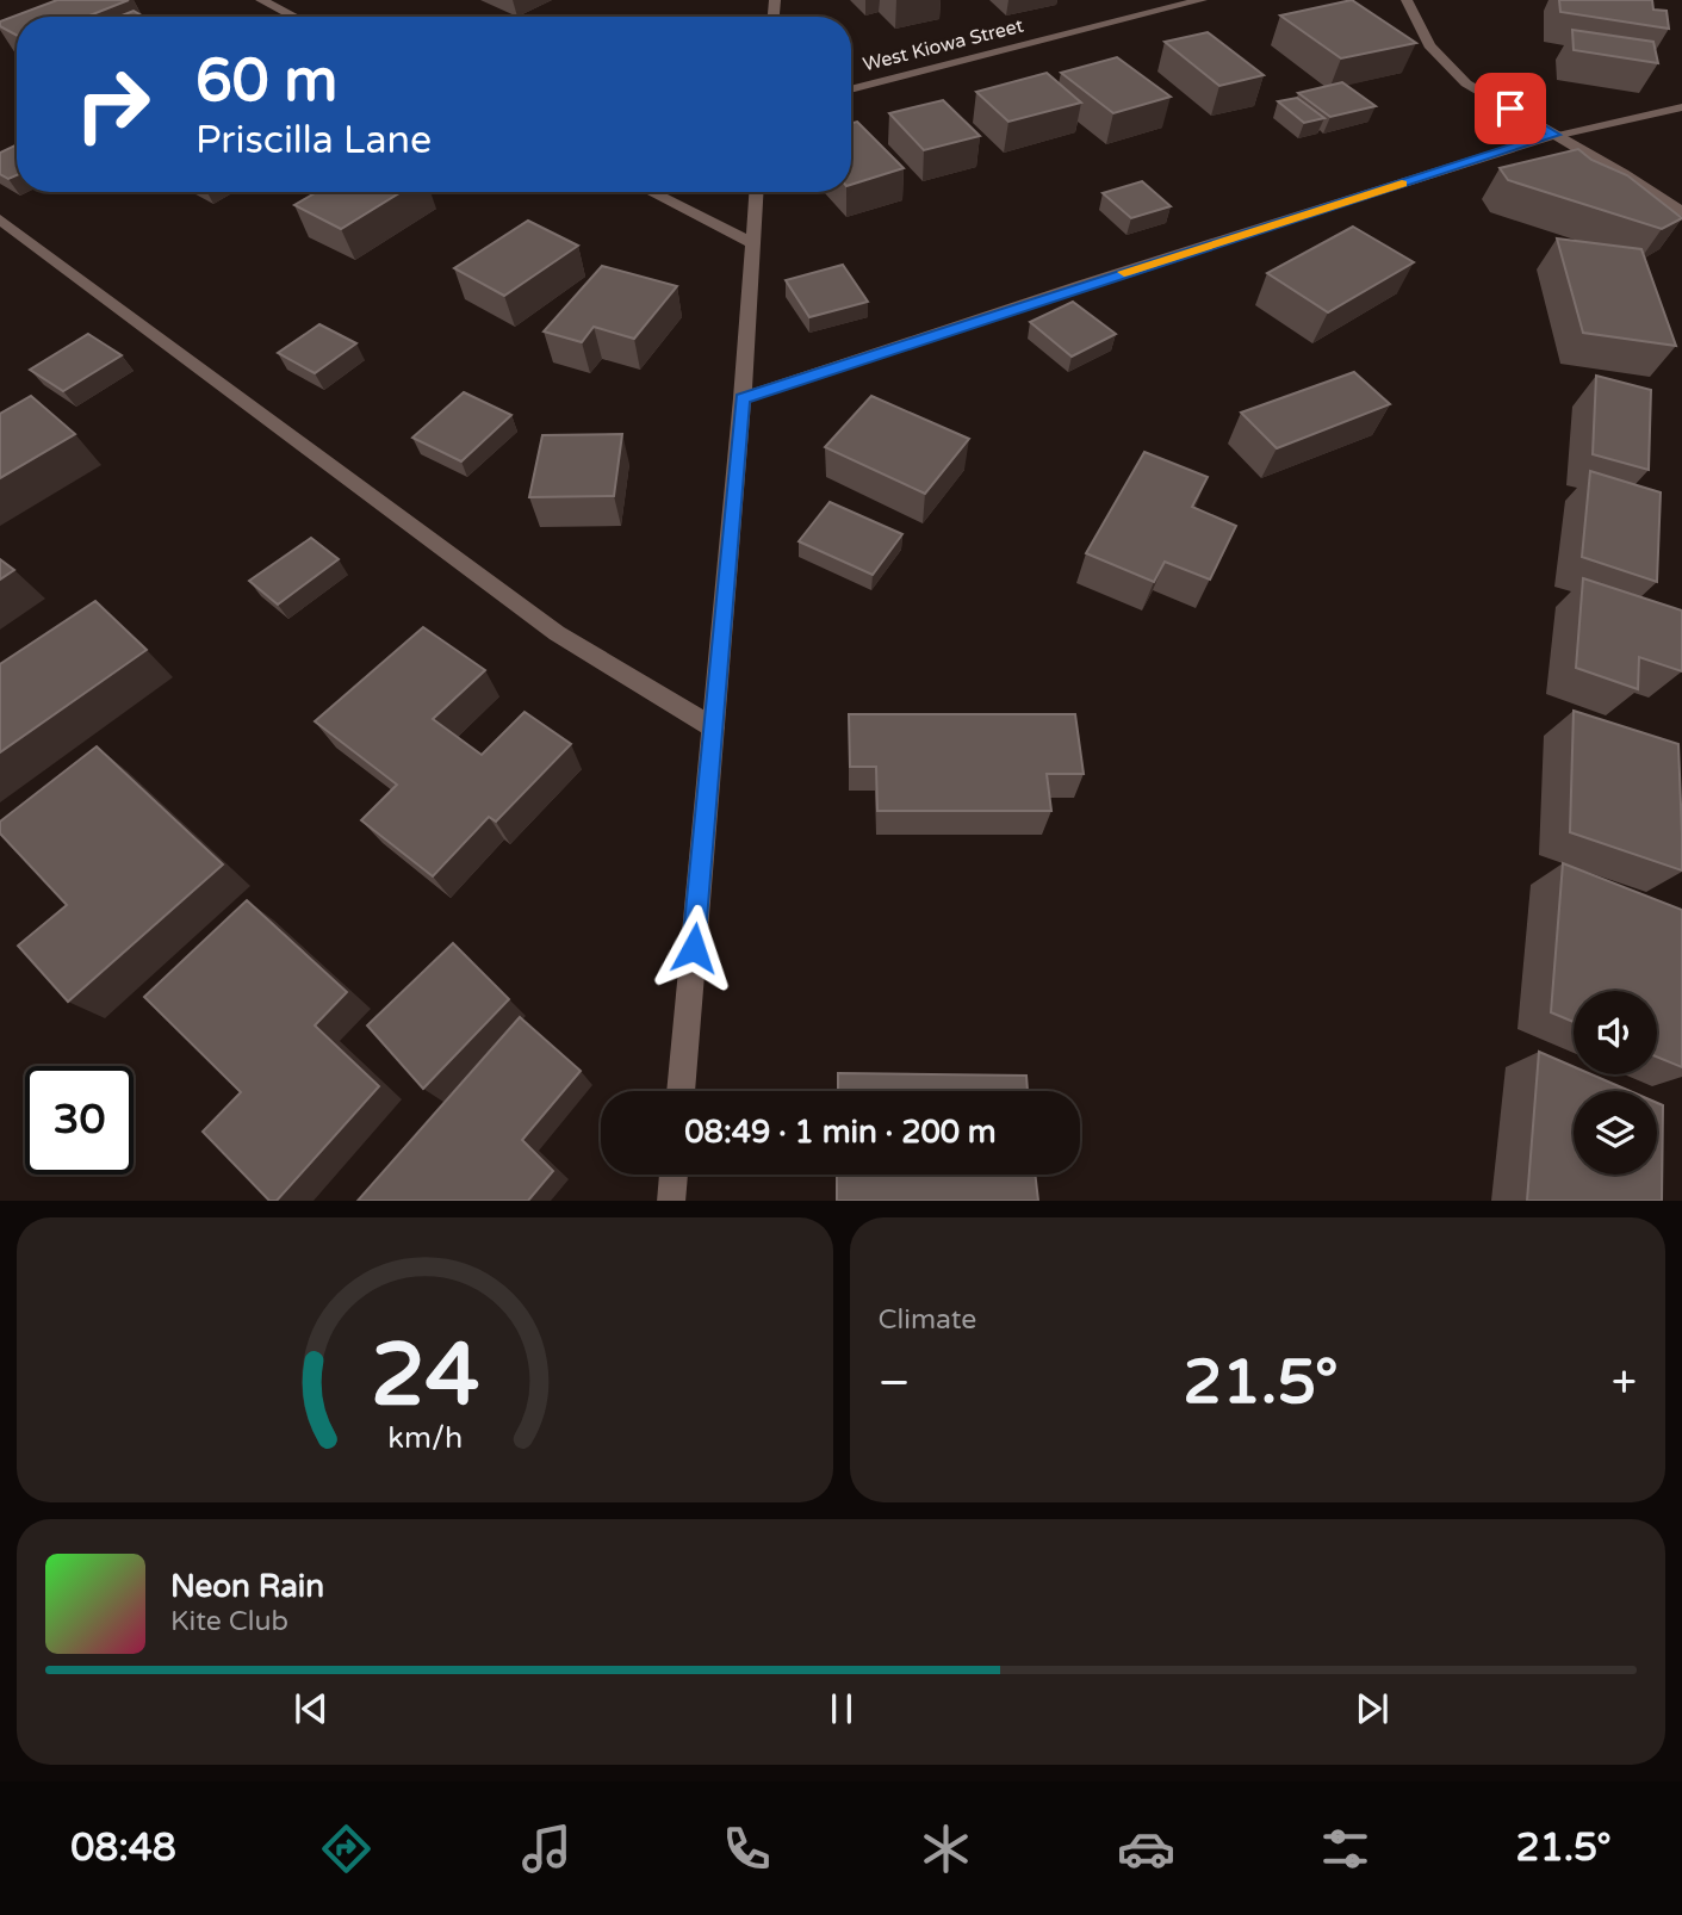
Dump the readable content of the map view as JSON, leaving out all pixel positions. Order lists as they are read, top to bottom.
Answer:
{
  "streets": {
    "street": ["West Kiowa Street"]
  },
  "page": {
    "turn": ["60 m", "Priscilla Lane"],
    "limit": "30",
    "trip": "08:49 · 1 min · 200 m",
    "tile": "Climate",
    "heat": ["−", "21.5°", "+"],
    "song": ["Neon Rain", "Kite Club"],
    "tabs": ["08:48", "21.5°"],
    "gauge": ["24", "km/h"]
  }
}
